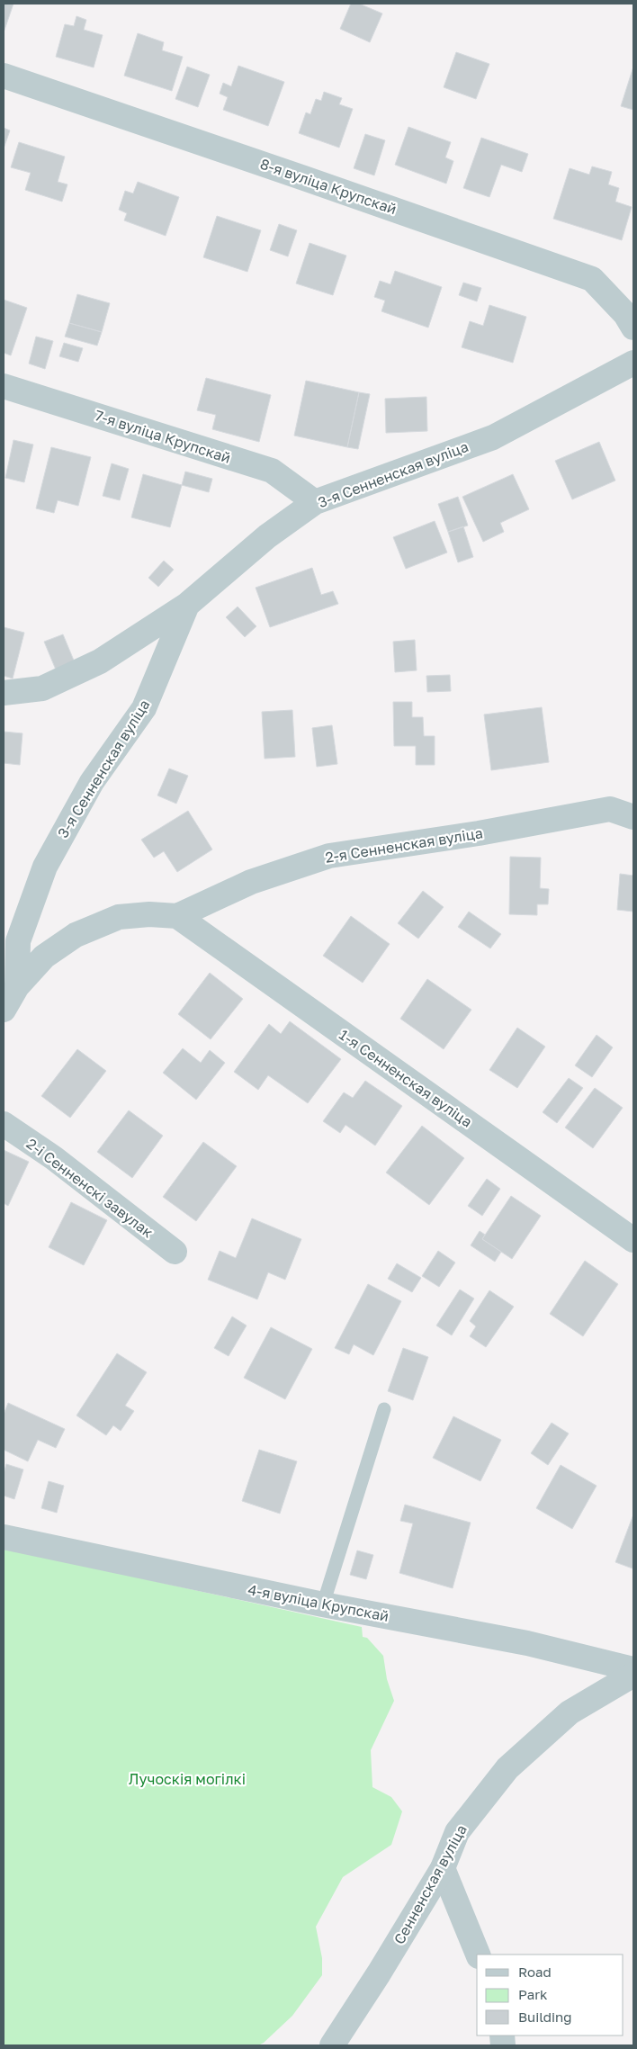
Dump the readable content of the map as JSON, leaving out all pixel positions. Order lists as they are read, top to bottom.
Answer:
{
  "streets": {
    "street": [
      "8-я вуліца Крупскай",
      "7-я вуліца Крупскай",
      "3-я Сенненская вуліца",
      "2-я Сенненская вуліца",
      "1-я Сенненская вуліца",
      "2-і Сенненскі завулак",
      "4-я вуліца Крупскай",
      "Сенненская вуліца"
    ]
  },
  "crossings": [
    ["7-я вуліца Крупскай", "3-я Сенненская вуліца"],
    ["3-я Сенненская вуліца", "2-я Сенненская вуліца"],
    ["2-я Сенненская вуліца", "1-я Сенненская вуліца"]
  ],
  "parks": ["Лучоскія могілкі"],
  "legend": ["Road", "Park", "Building"]
}
